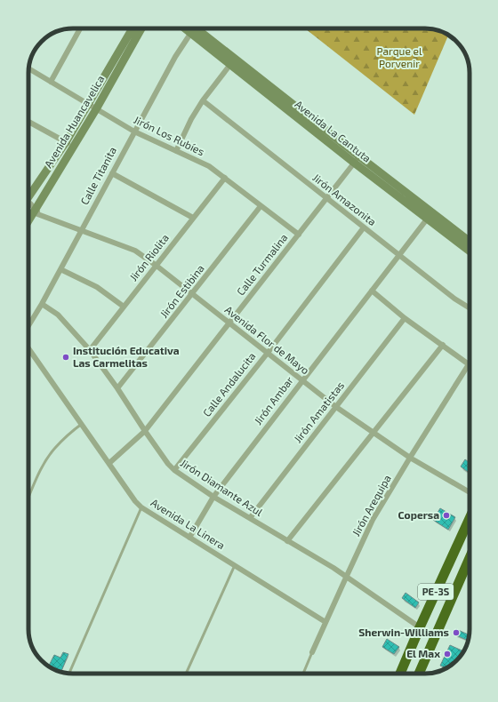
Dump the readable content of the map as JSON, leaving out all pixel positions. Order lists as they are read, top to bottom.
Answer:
{
  "streets": {
    "highway": ["PE-3S"],
    "main road": ["Avenida Huancavelica", "Avenida La Cantuta"],
    "street": [
      "Jirón Los Rubíes",
      "Calle Titanita",
      "Jirón Amazonita",
      "Jirón Riolita",
      "Calle Turmalina",
      "Jirón Estibina",
      "Avenida Flor de Mayo",
      "Calle Andalucita",
      "Jirón Ambar",
      "Jirón Amatistas",
      "Jirón Diamante Azul",
      "Jirón Arequipa",
      "Avenida La Linera"
    ]
  },
  "crossings": [
    ["Avenida Huancavelica", "Jirón Los Rubíes"],
    ["Avenida Huancavelica", "Avenida Flor de Mayo"],
    ["Avenida La Cantuta", "Calle Titanita"],
    ["Avenida La Cantuta", "Calle Turmalina"],
    ["Avenida La Cantuta", "Jirón Ambar"],
    ["Jirón Los Rubíes", "Calle Titanita"],
    ["Jirón Los Rubíes", "Jirón Riolita"],
    ["Jirón Los Rubíes", "Calle Turmalina"],
    ["Jirón Los Rubíes", "Jirón Estibina"],
    ["Calle Titanita", "Avenida Flor de Mayo"],
    ["Calle Titanita", "Jirón Diamante Azul"],
    ["Jirón Amazonita", "Calle Turmalina"],
    ["Jirón Amazonita", "Calle Andalucita"],
    ["Jirón Amazonita", "Jirón Ambar"],
    ["Jirón Riolita", "Avenida Flor de Mayo"],
    ["Jirón Riolita", "Jirón Diamante Azul"],
    ["Calle Turmalina", "Avenida Flor de Mayo"],
    ["Calle Turmalina", "Jirón Diamante Azul"],
    ["Calle Turmalina", "Avenida La Linera"],
    ["Jirón Estibina", "Avenida Flor de Mayo"],
    ["Jirón Estibina", "Jirón Diamante Azul"],
    ["Avenida Flor de Mayo", "Calle Andalucita"],
    ["Avenida Flor de Mayo", "Jirón Ambar"],
    ["Avenida Flor de Mayo", "Jirón Amatistas"],
    ["Avenida Flor de Mayo", "Jirón Arequipa"],
    ["Calle Andalucita", "Jirón Diamante Azul"],
    ["Jirón Ambar", "Jirón Diamante Azul"],
    ["Jirón Ambar", "Avenida La Linera"],
    ["Jirón Amatistas", "Jirón Diamante Azul"],
    ["Jirón Diamante Azul", "Jirón Arequipa"],
    ["Jirón Diamante Azul", "PE-3S"],
    ["Jirón Arequipa", "Avenida La Linera"]
  ],
  "parks": ["Parque el Porvenir"],
  "places": [
    "Institución Educativa Las Carmelitas",
    "Copersa",
    "Sherwin-Williams",
    "El Max"
  ]
}
